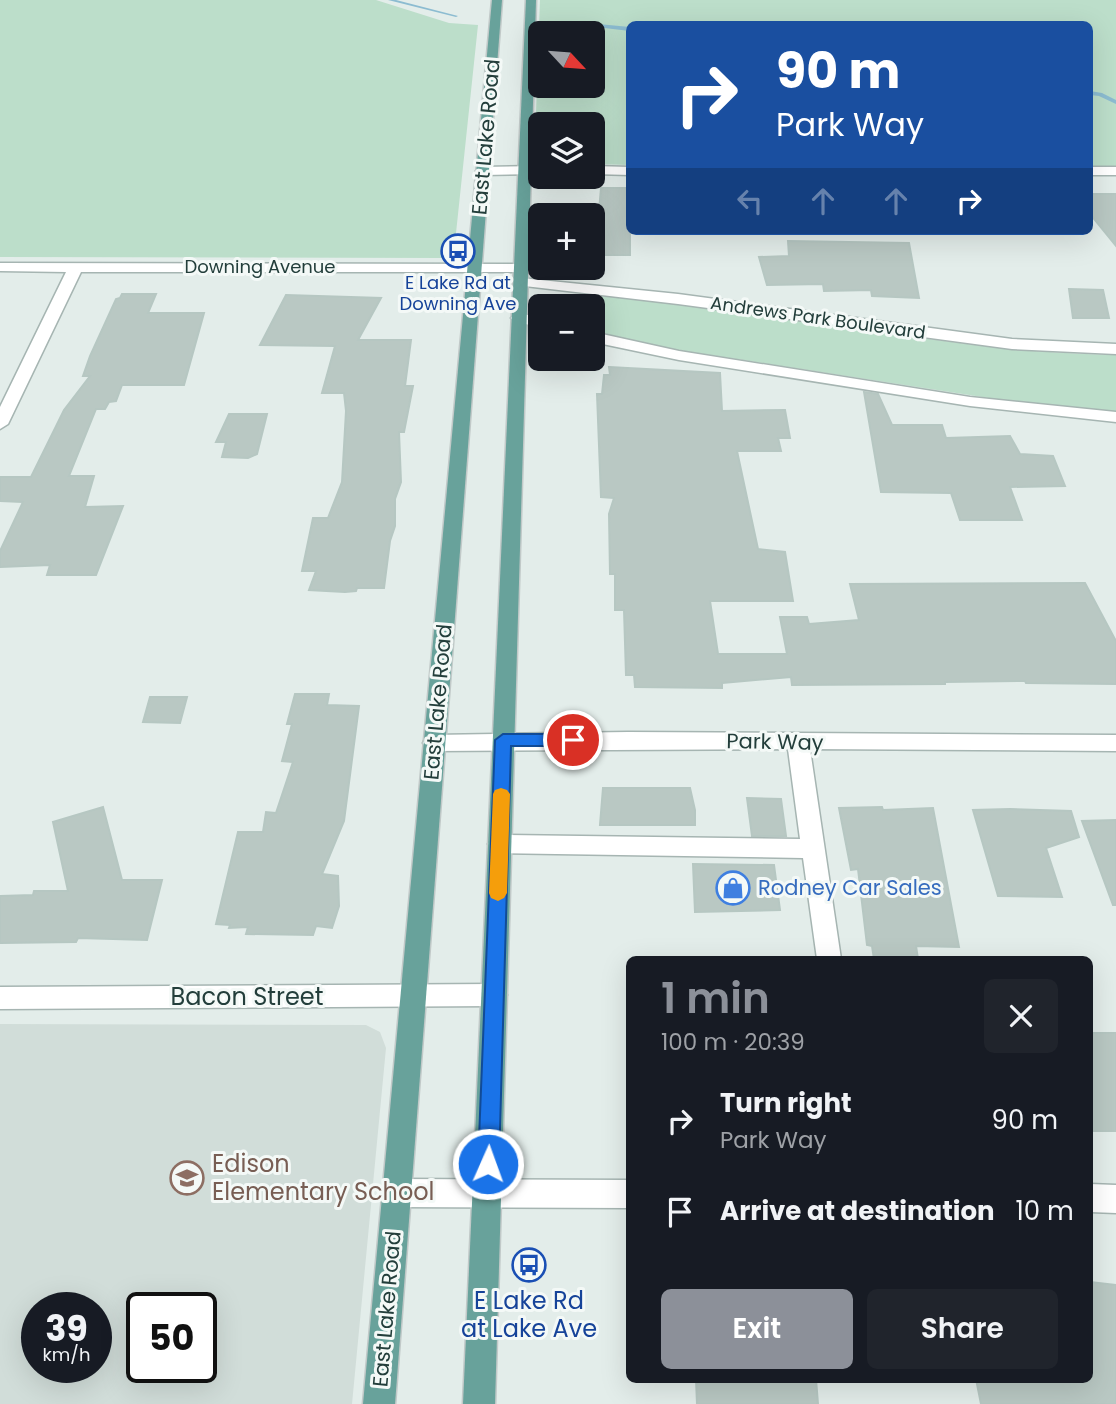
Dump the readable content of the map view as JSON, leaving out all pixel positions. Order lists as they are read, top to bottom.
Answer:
{
  "streets": {
    "main road": ["East Lake Road"],
    "street": [
      "Downing Avenue",
      "Andrews Park Boulevard",
      "Park Way",
      "Bacon Street"
    ]
  },
  "crossings": [
    ["East Lake Road", "Downing Avenue"],
    ["East Lake Road", "Andrews Park Boulevard"],
    ["East Lake Road", "Park Way"],
    ["East Lake Road", "Bacon Street"],
    ["Downing Avenue", "Andrews Park Boulevard"]
  ],
  "places": {
    "bus stop": ["E Lake Rd at Downing Ave", "E Lake Rd at Lake Ave"],
    "shop": ["Rodney Car Sales"],
    "school or university": ["Edison Elementary School"]
  },
  "north": "bottom right",
  "page": {
    "map_buttons": ["+", "−"],
    "turn": ["90 m", "Park Way"],
    "heading": ["1 min", "100 m · 20:39"],
    "list": [
      {
        "name": "Turn right",
        "note": "Park Way",
        "value": "90 m"
      },
      {
        "name": "Arrive at destination",
        "value": "10 m"
      }
    ],
    "buttons": ["Exit", "Share"],
    "speed": "39 km/h",
    "limit": "50"
  }
}
